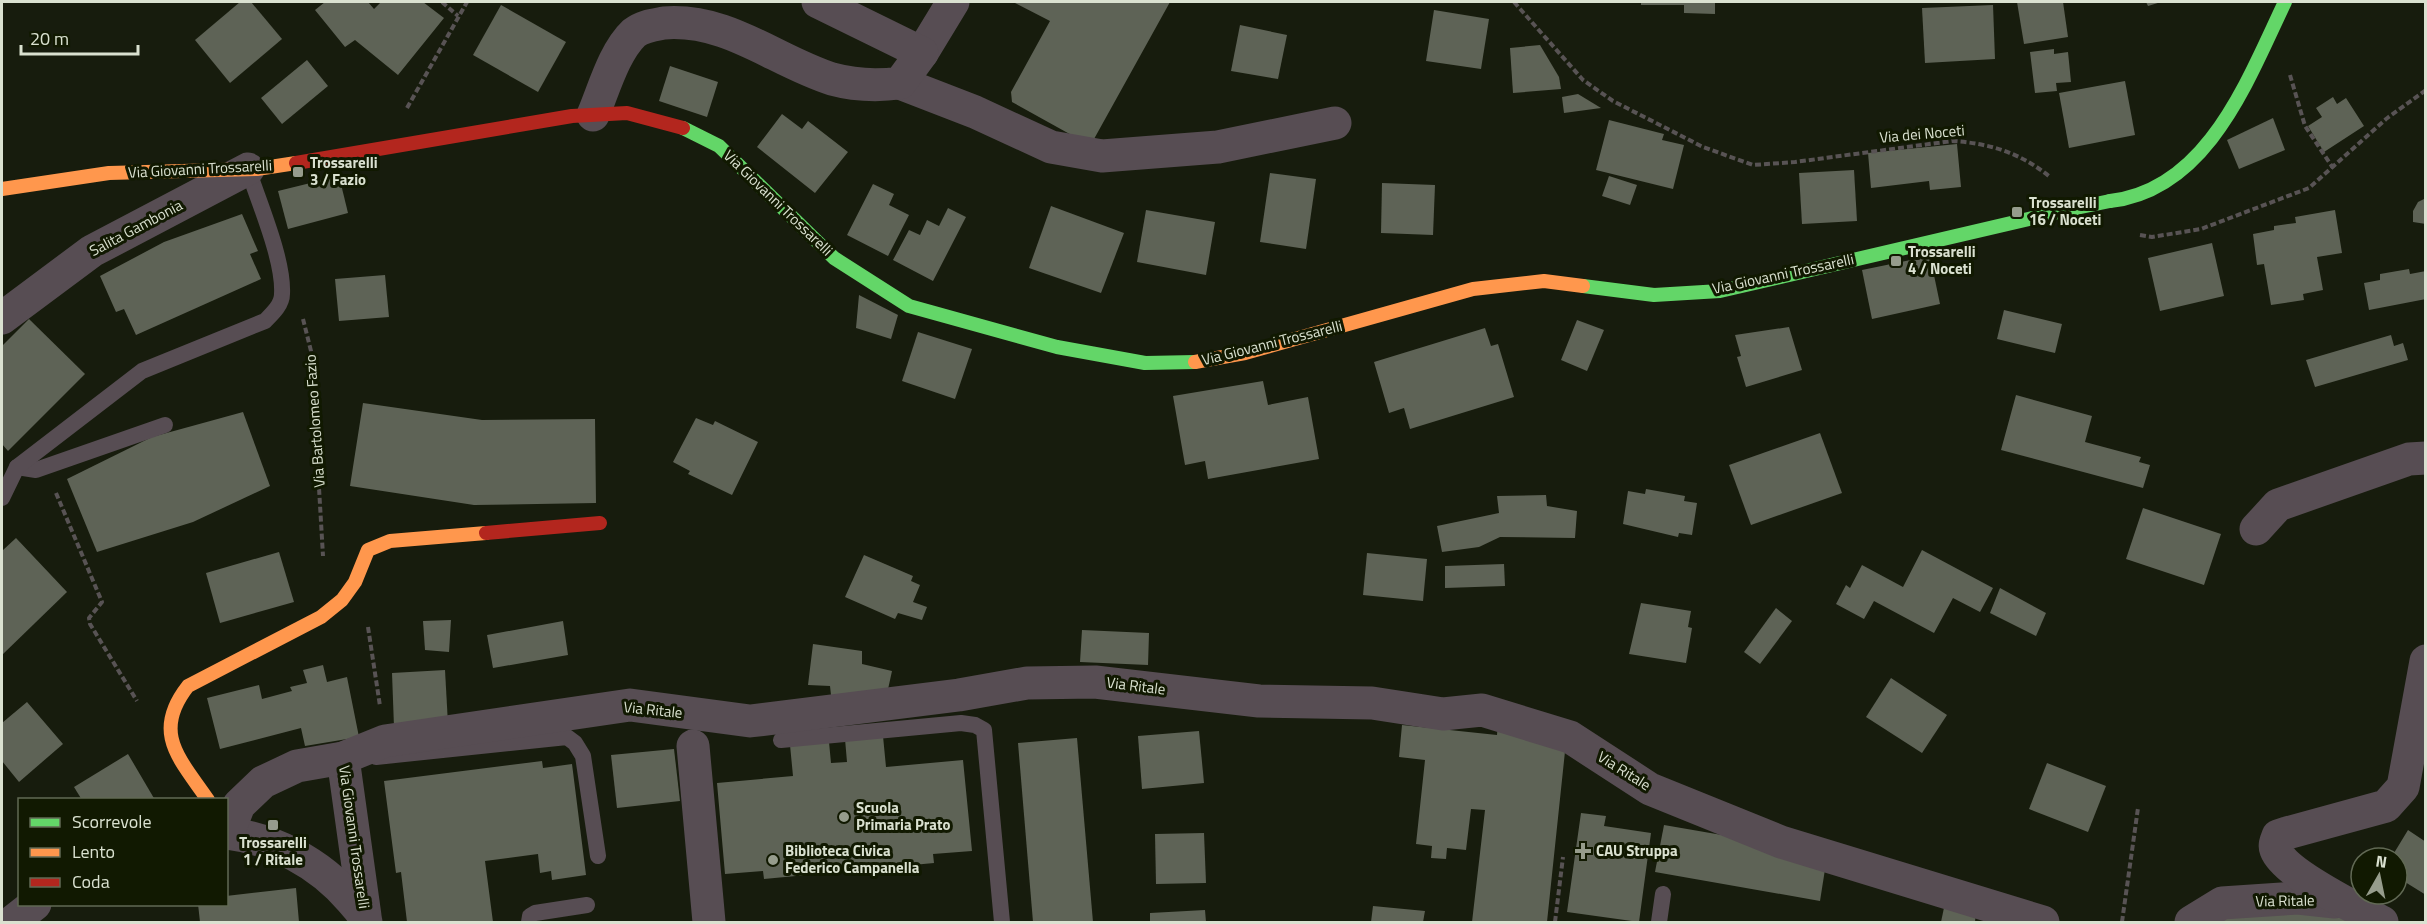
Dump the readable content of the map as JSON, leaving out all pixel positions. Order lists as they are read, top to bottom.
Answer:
{
  "streets": {
    "street": ["Via Giovanni Trossarelli", "Salita Gambonia", "Via Ritale"],
    "path": ["Via dei Noceti", "Via Bartolomeo Fazio"]
  },
  "crossings": [
    ["Via Giovanni Trossarelli", "Salita Gambonia"],
    ["Via Giovanni Trossarelli", "Via Ritale"]
  ],
  "places": {
    "transit": [
      "Trossarelli 3 / Fazio",
      "Trossarelli 16 / Noceti",
      "Trossarelli 4 / Noceti",
      "Trossarelli 1 / Ritale"
    ],
    "other": ["Scuola Primaria Prato", "Biblioteca Civica Federico Campanella"],
    "health": ["CAU Struppa"]
  },
  "legend": ["Scorrevole", "Lento", "Coda"],
  "scale_bar": "20 m",
  "north": "top"
}
